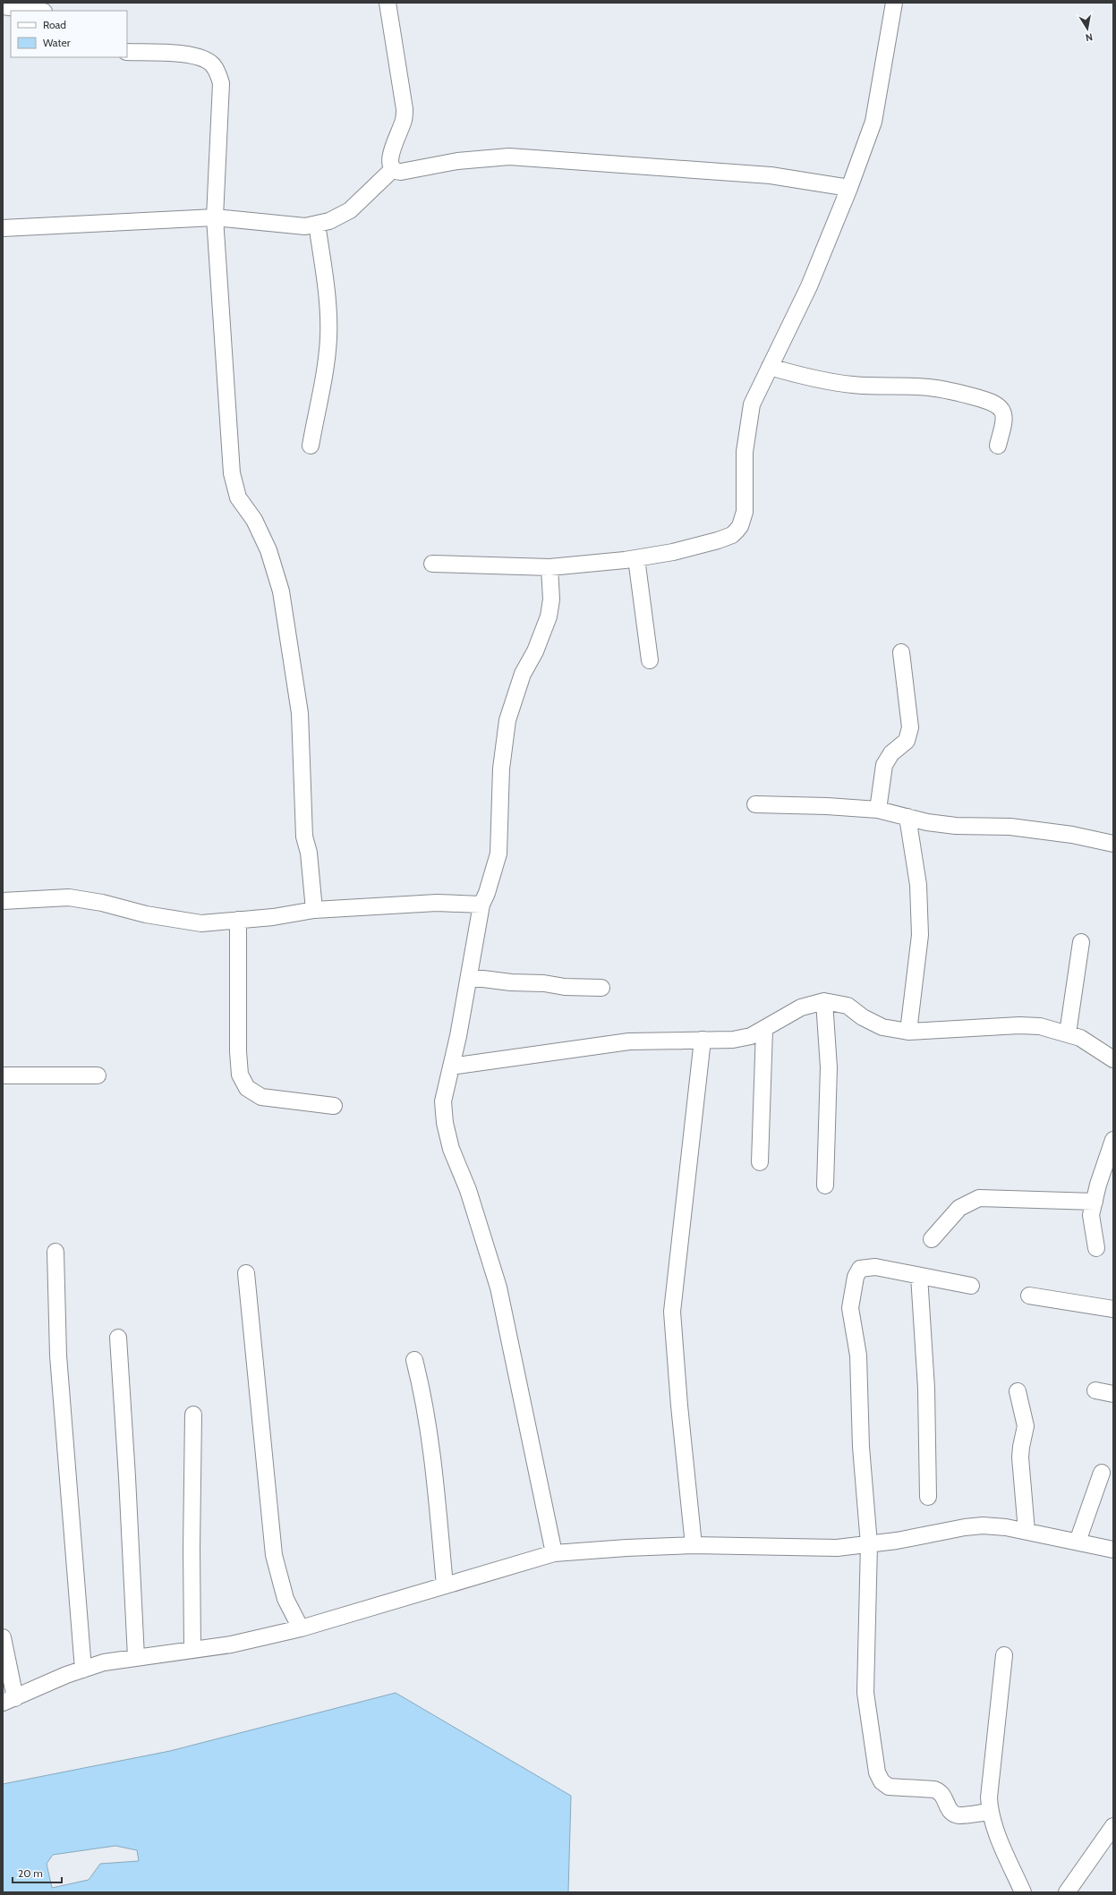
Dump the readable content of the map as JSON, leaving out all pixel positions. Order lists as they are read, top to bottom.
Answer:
{
  "legend": ["Road", "Water"],
  "scale_bar": "20 m",
  "north": "bottom"
}
